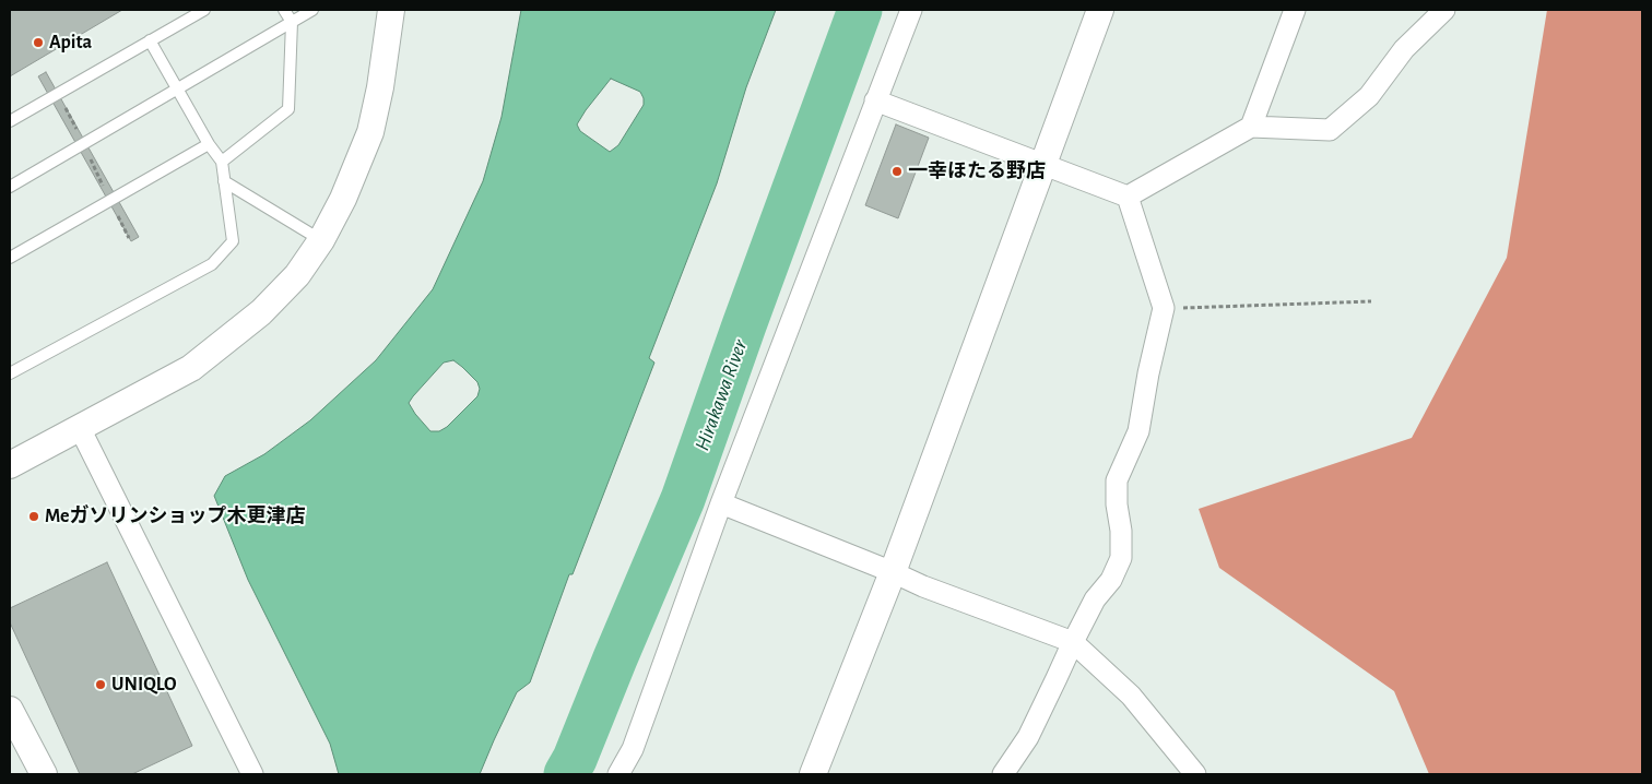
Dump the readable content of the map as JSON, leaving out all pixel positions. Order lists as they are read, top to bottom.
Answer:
{
  "water": ["Hirakawa River"],
  "places": [
    "Apita",
    "一幸ほたる野店",
    "Meガソリンショップ木更津店",
    "UNIQLO"
  ]
}
